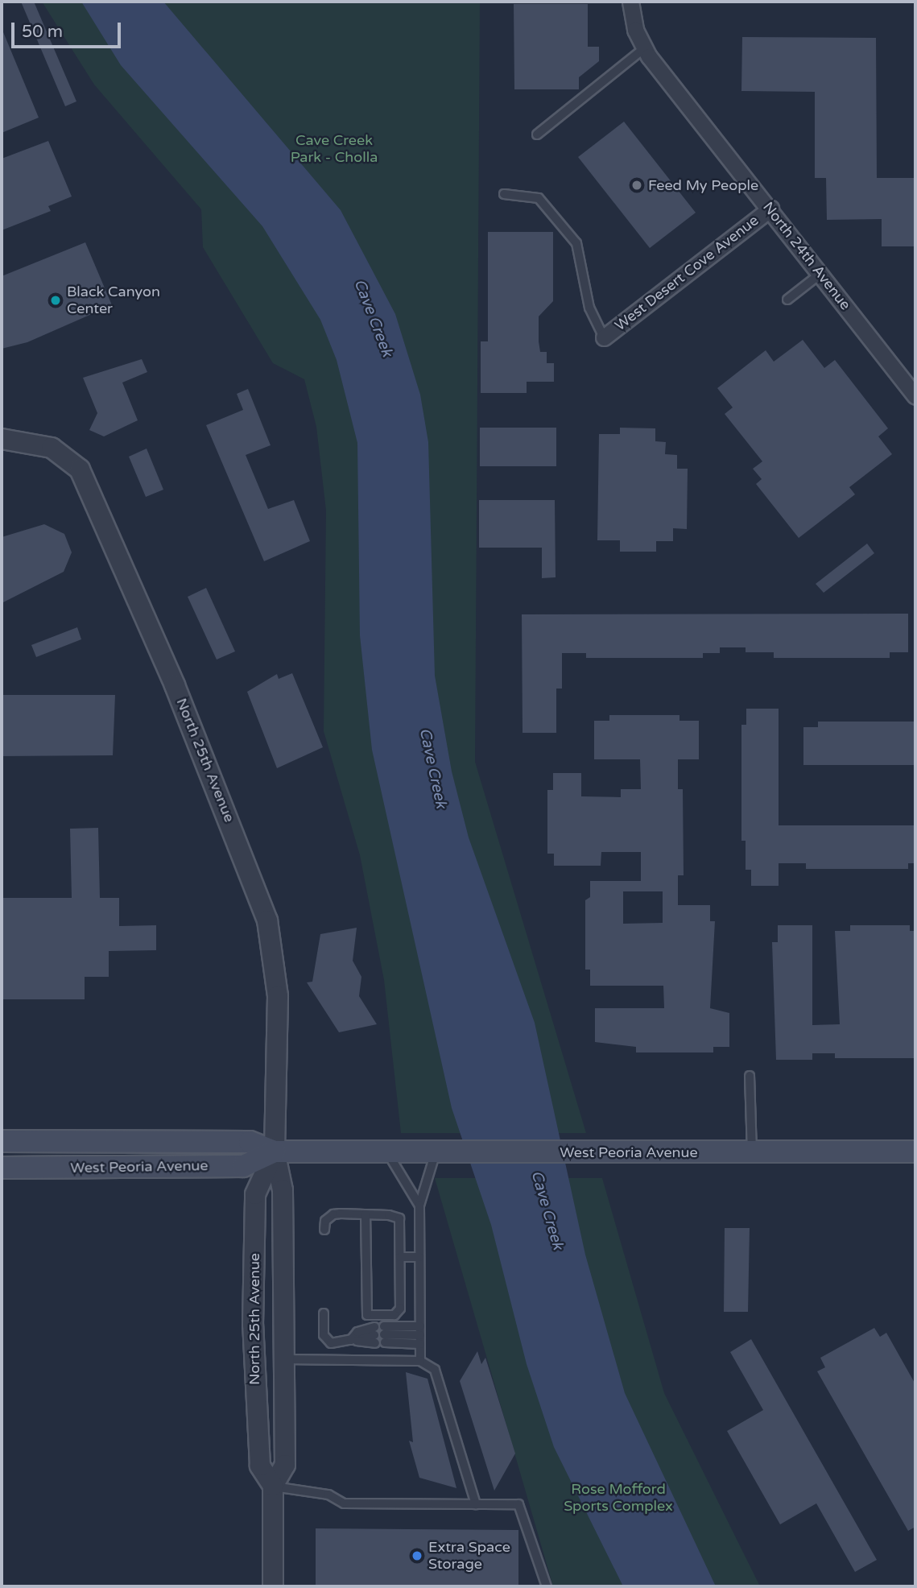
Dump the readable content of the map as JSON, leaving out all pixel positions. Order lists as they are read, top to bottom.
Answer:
{
  "streets": {
    "main road": ["West Peoria Avenue"],
    "street": ["North 24th Avenue", "West Desert Cove Avenue", "North 25th Avenue"]
  },
  "crossings": [
    ["North 24th Avenue", "West Desert Cove Avenue"],
    ["North 25th Avenue", "West Peoria Avenue"]
  ],
  "water": ["Cave Creek"],
  "parks": ["Cave Creek Park - Cholla", "Rose Mofford Sports Complex"],
  "places": ["Feed My People", "Black Canyon Center", "Extra Space Storage"],
  "scale_bar": "50 m"
}
